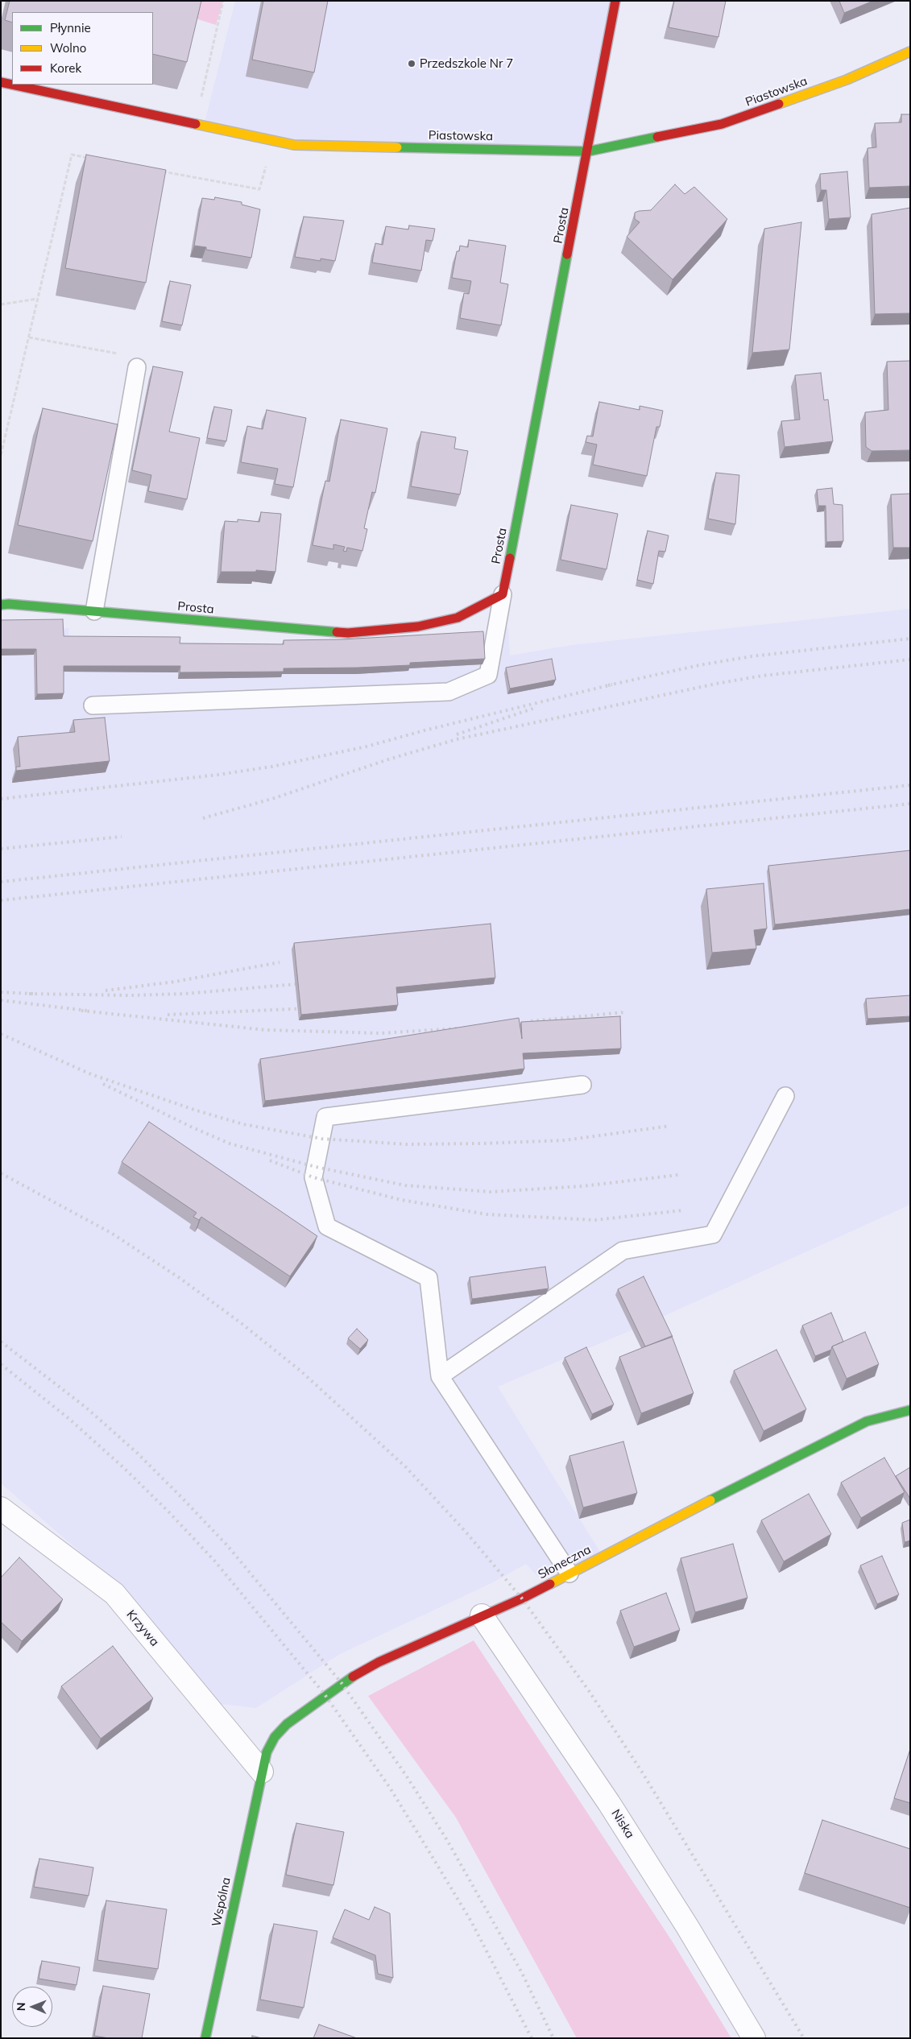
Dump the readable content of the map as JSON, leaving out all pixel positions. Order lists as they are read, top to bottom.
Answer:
{
  "streets": {
    "street": [
      "Piastowska",
      "Prosta",
      "Słoneczna",
      "Krzywa",
      "Niska",
      "Wspólna"
    ]
  },
  "crossings": [
    ["Piastowska", "Prosta"],
    ["Słoneczna", "Krzywa"],
    ["Słoneczna", "Niska"],
    ["Słoneczna", "Wspólna"],
    ["Krzywa", "Wspólna"]
  ],
  "places": ["Przedszkole Nr 7"],
  "legend": ["Płynnie", "Wolno", "Korek"],
  "north": "left"
}
